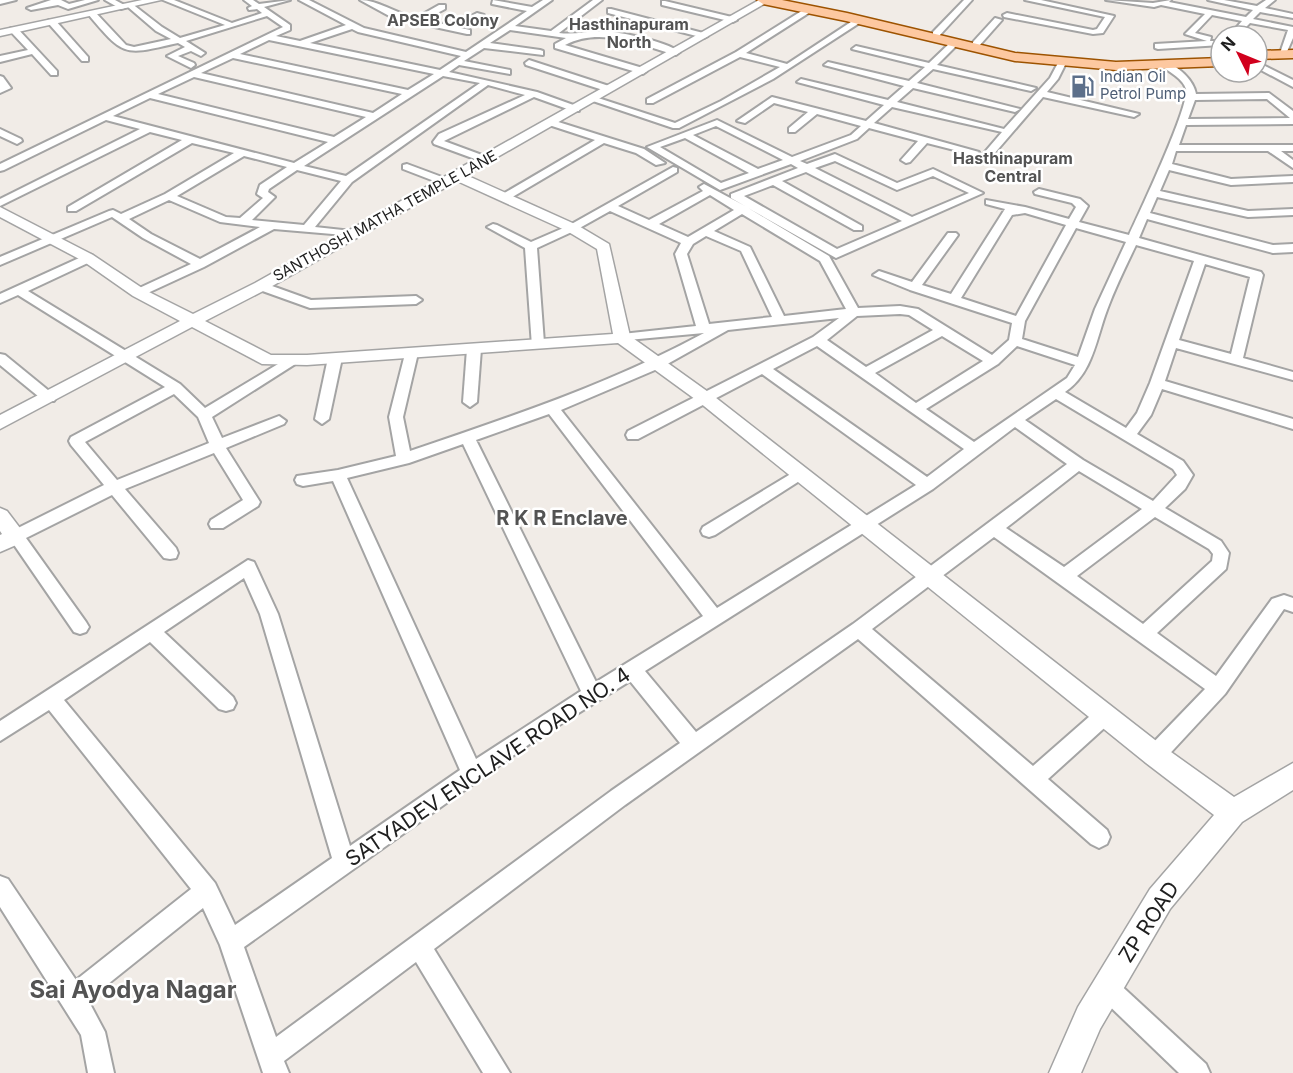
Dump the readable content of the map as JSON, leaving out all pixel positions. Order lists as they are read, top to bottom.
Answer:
{
  "streets": {
    "street": ["SANTHOSHI MATHA TEMPLE LANE", "SATYADEV ENCLAVE ROAD NO. 4", "ZP ROAD"]
  },
  "districts": [
    "APSEB Colony",
    "Hasthinapuram North",
    "Hasthinapuram Central",
    "R K R Enclave",
    "Sai Ayodya Nagar"
  ],
  "places": {
    "fuel station": ["Indian Oil Petrol Pump"]
  },
  "north": "top left"
}
